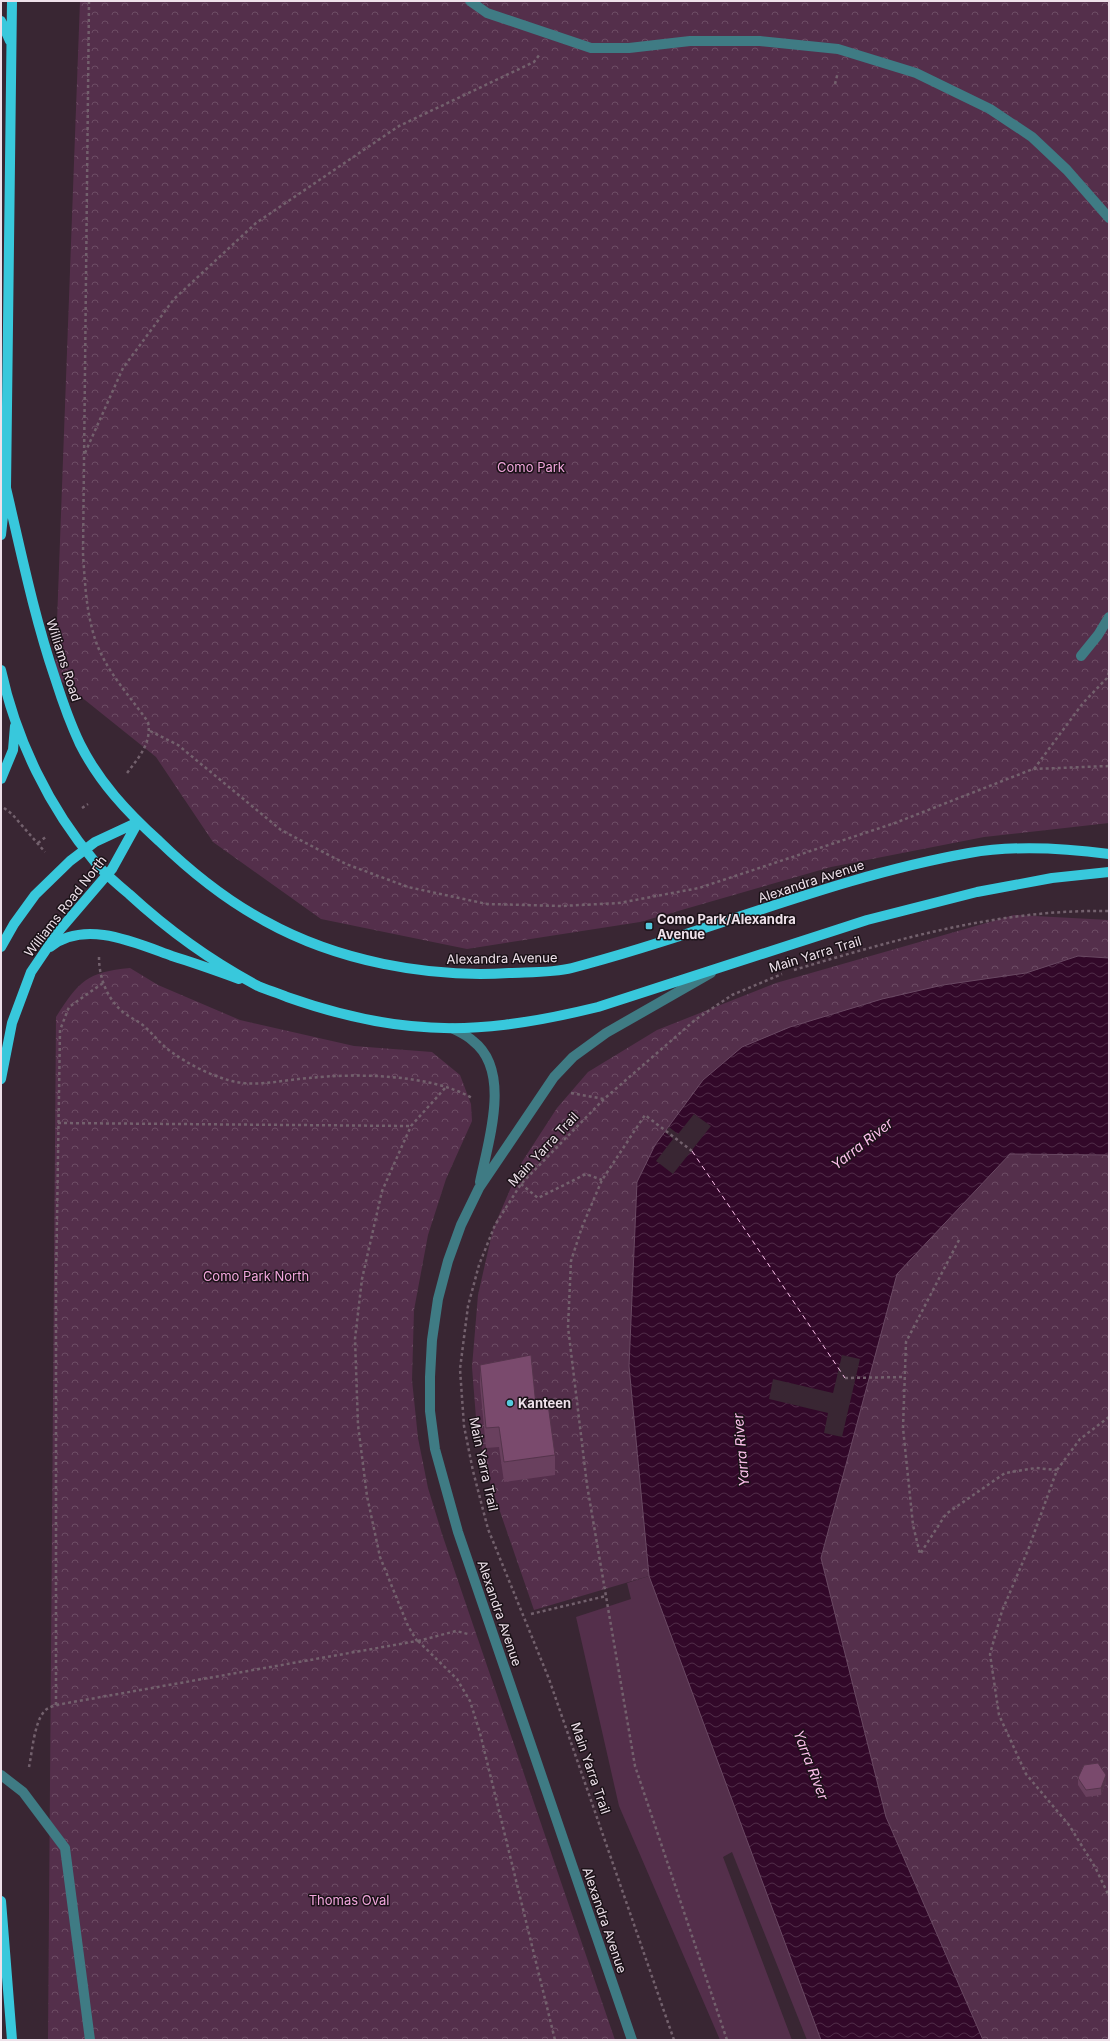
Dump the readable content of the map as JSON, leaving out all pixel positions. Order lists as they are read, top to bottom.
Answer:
{
  "streets": {
    "main road": ["Williams Road", "Alexandra Avenue", "Williams Road North"],
    "path": ["Main Yarra Trail"]
  },
  "crossings": [
    ["Williams Road", "Alexandra Avenue"],
    ["Williams Road", "Williams Road North"],
    ["Alexandra Avenue", "Williams Road North"]
  ],
  "water": ["Yarra River"],
  "parks": ["Como Park", "Como Park North", "Thomas Oval"],
  "places": {
    "transit": ["Como Park/Alexandra Avenue"],
    "other": ["Kanteen"]
  }
}
